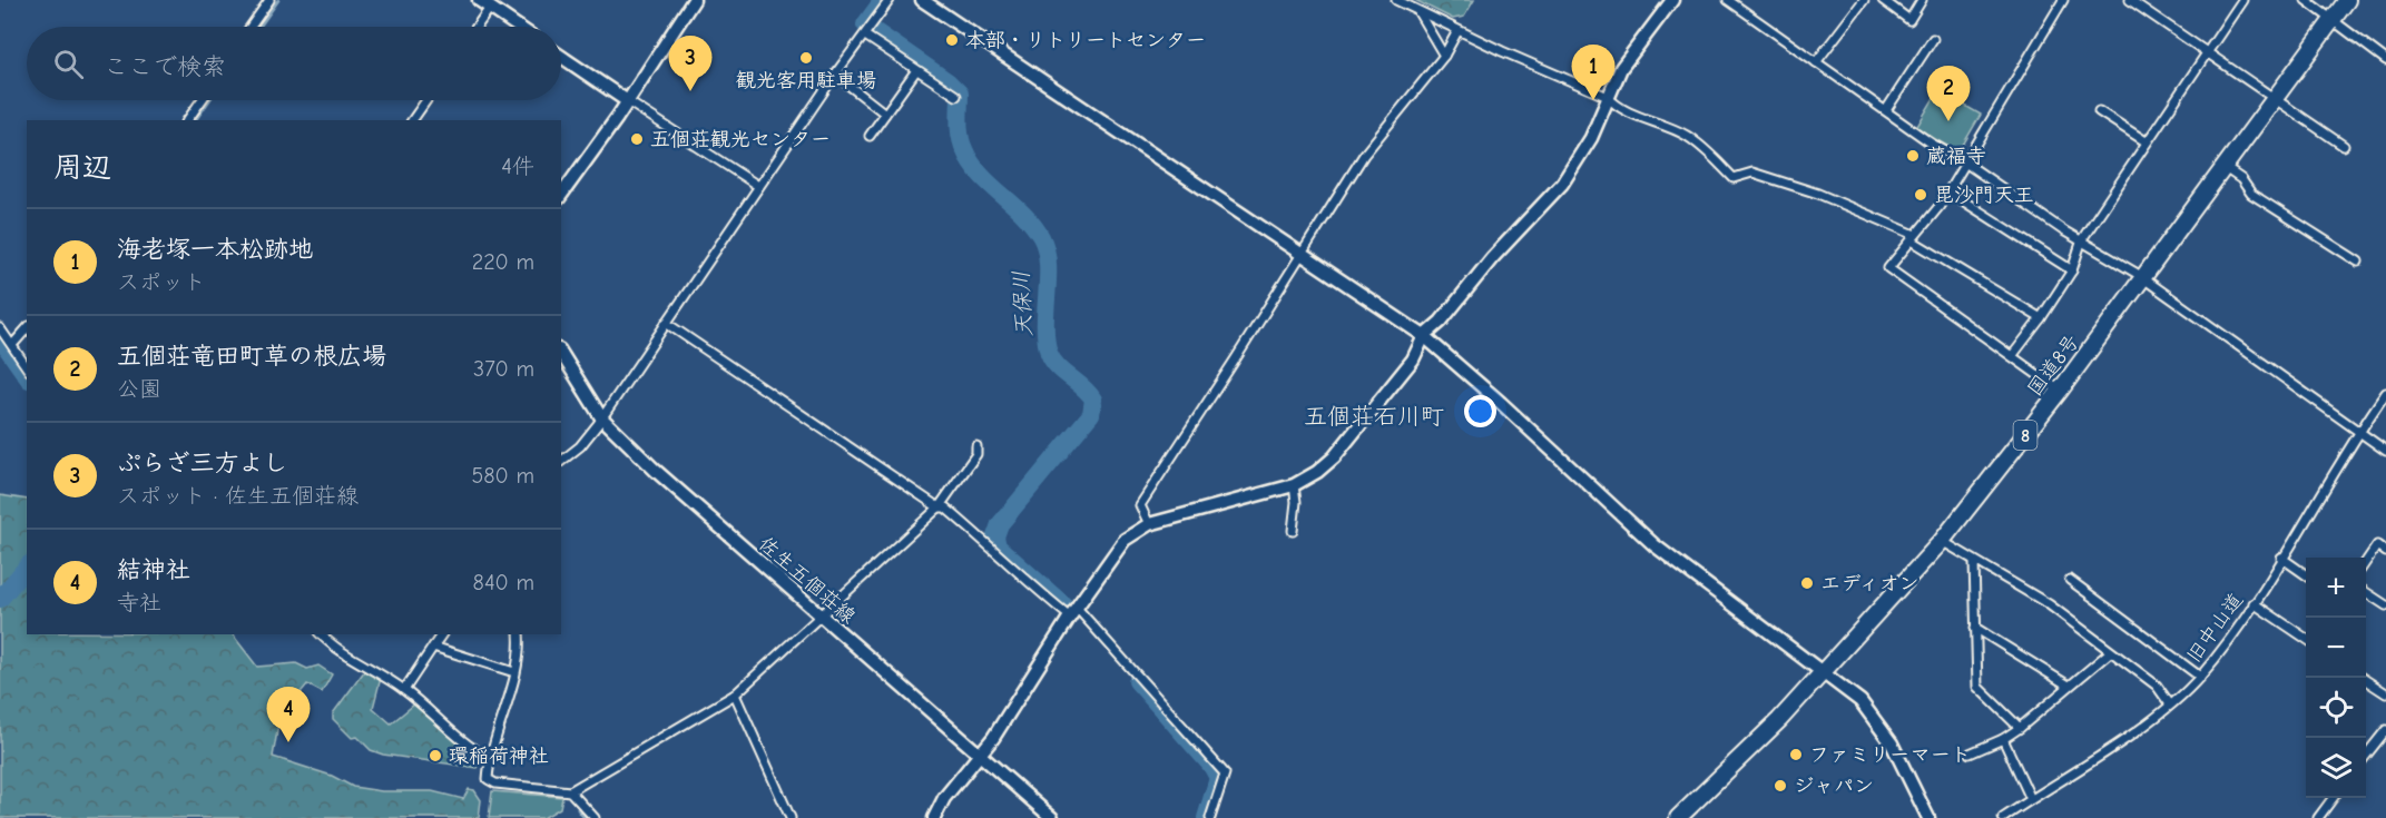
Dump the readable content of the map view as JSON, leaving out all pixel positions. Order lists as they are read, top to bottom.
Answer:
{
  "streets": {
    "highway": ["国道8号", "8"],
    "street": ["佐生五個荘線", "旧中山道"]
  },
  "districts": ["五個荘石川町"],
  "water": ["天保川"],
  "places": [
    "本部・リトリートセンター",
    "観光客用駐車場",
    "五個荘観光センター",
    "蔵福寺",
    "毘沙門天王",
    "エディオン",
    "ファミリーマート",
    "環稲荷神社",
    "ジャパン"
  ],
  "page": {
    "search": "ここで検索",
    "pins": [
      "3",
      "1",
      "2",
      "4"
    ],
    "heading": ["周辺", "4件"],
    "list": [
      {
        "mark": "1",
        "name": "海老塚一本松跡地",
        "note": "スポット",
        "value": "220 m"
      },
      {
        "mark": "2",
        "name": "五個荘竜田町草の根広場",
        "note": "公園",
        "value": "370 m"
      },
      {
        "mark": "3",
        "name": "ぷらざ三方よし",
        "note": "スポット · 佐生五個荘線",
        "value": "580 m"
      },
      {
        "mark": "4",
        "name": "結神社",
        "note": "寺社",
        "value": "840 m"
      }
    ],
    "map_buttons": ["+", "−"]
  }
}
